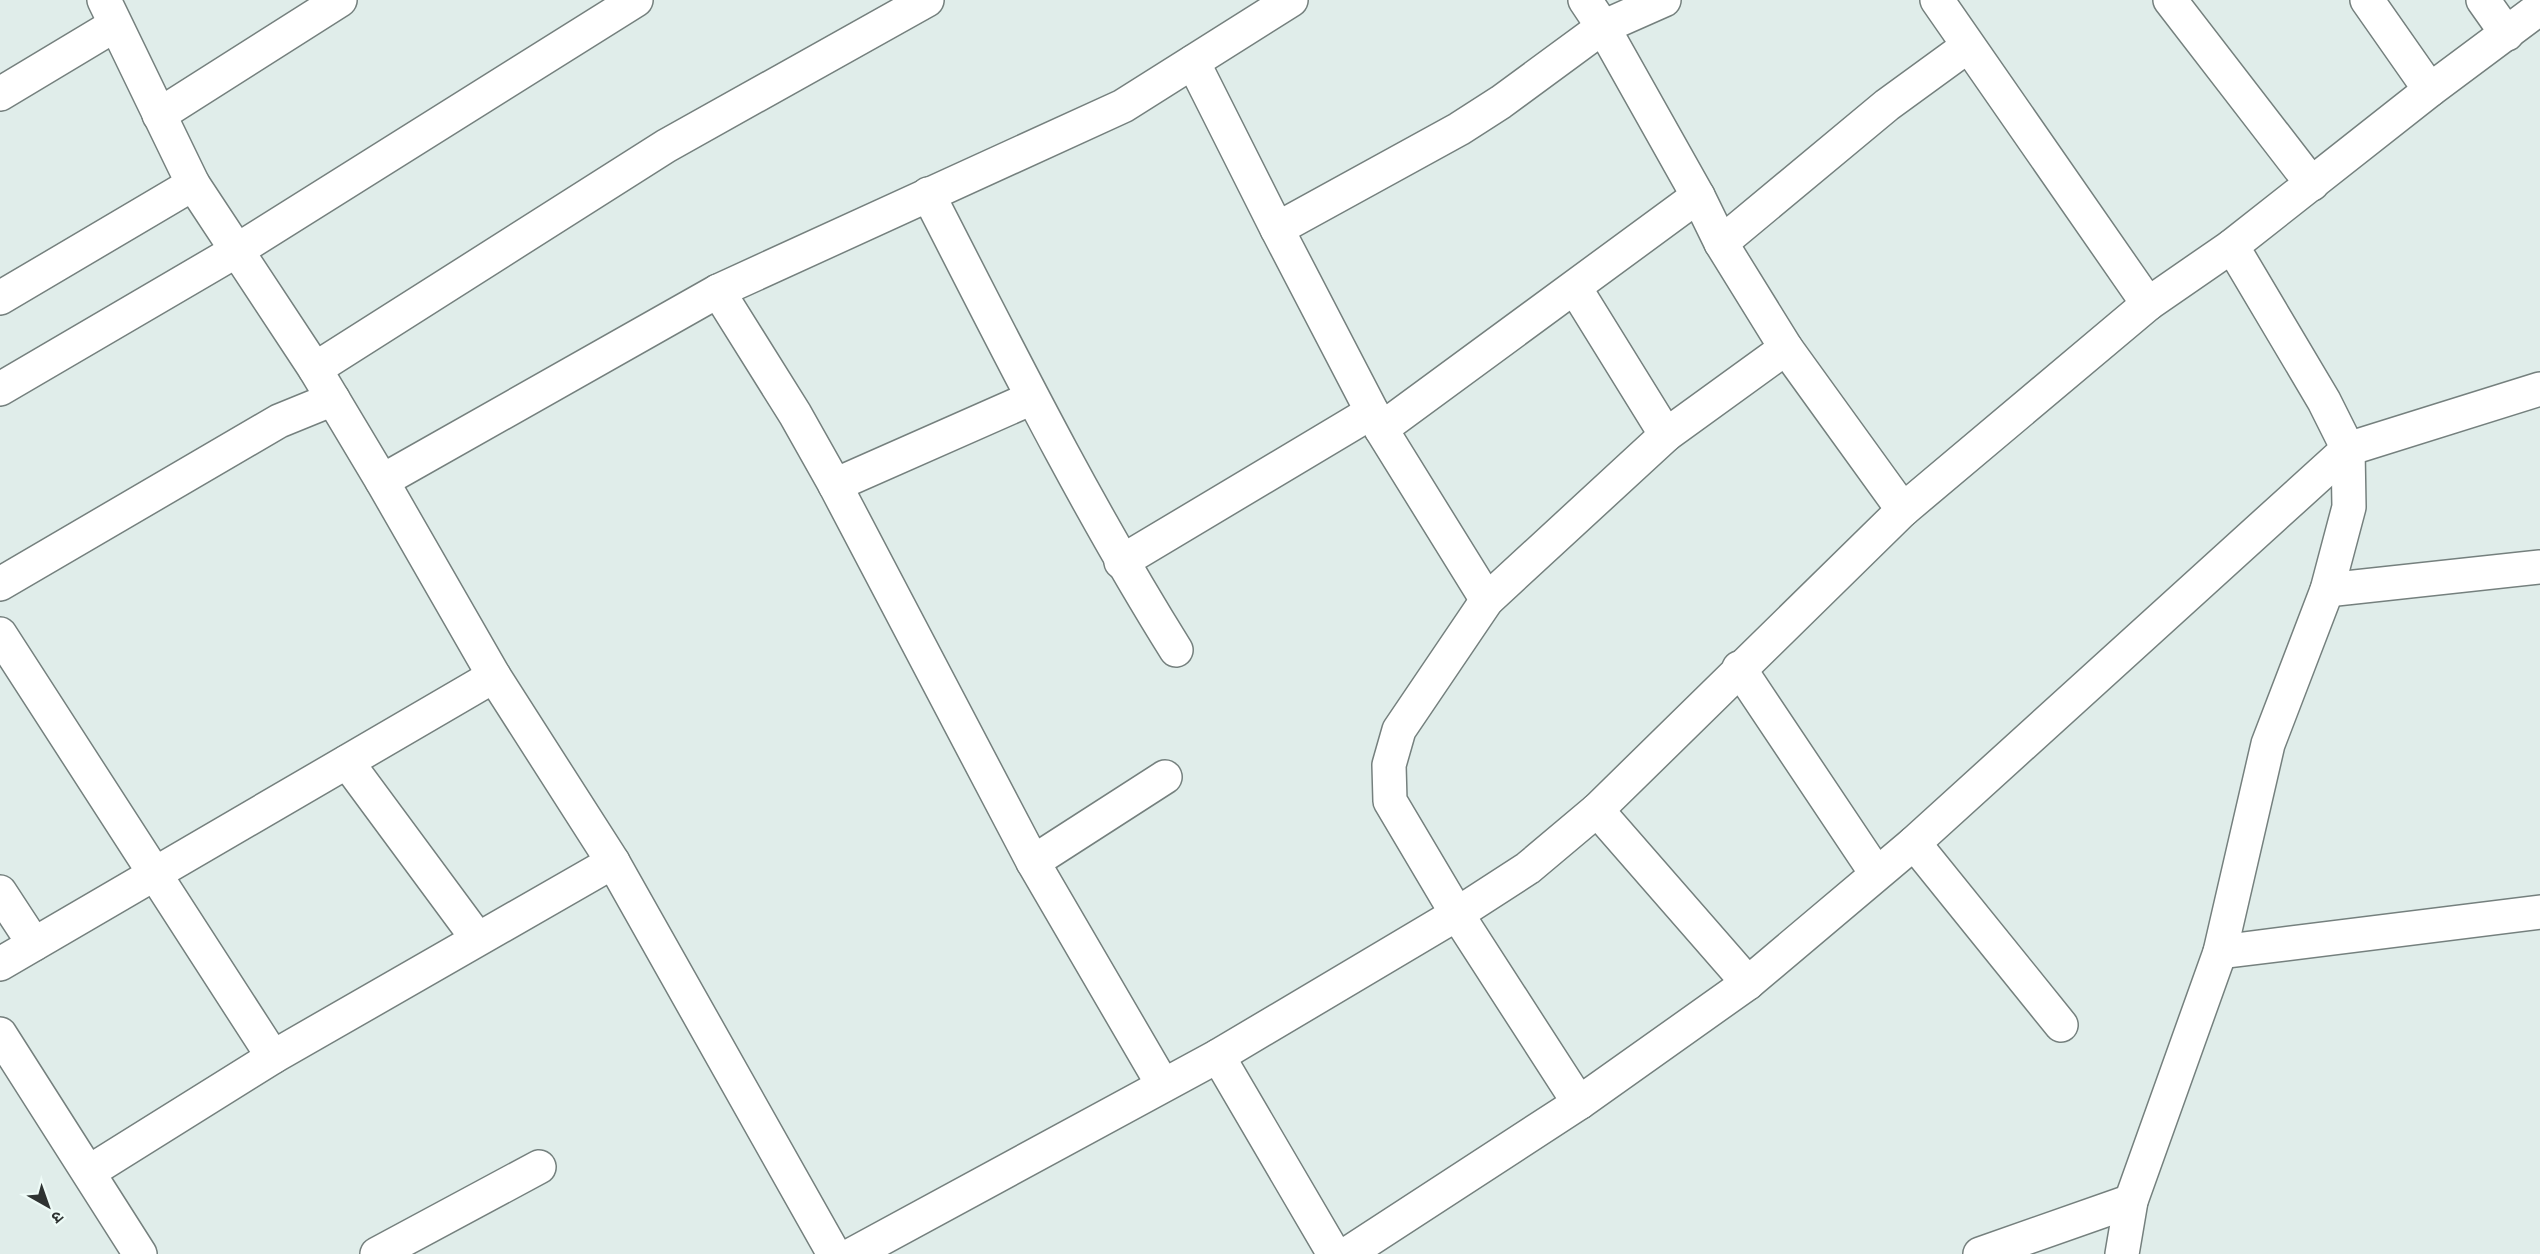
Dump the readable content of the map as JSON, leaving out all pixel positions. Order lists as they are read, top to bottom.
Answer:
{
  "north": "bottom right"
}
